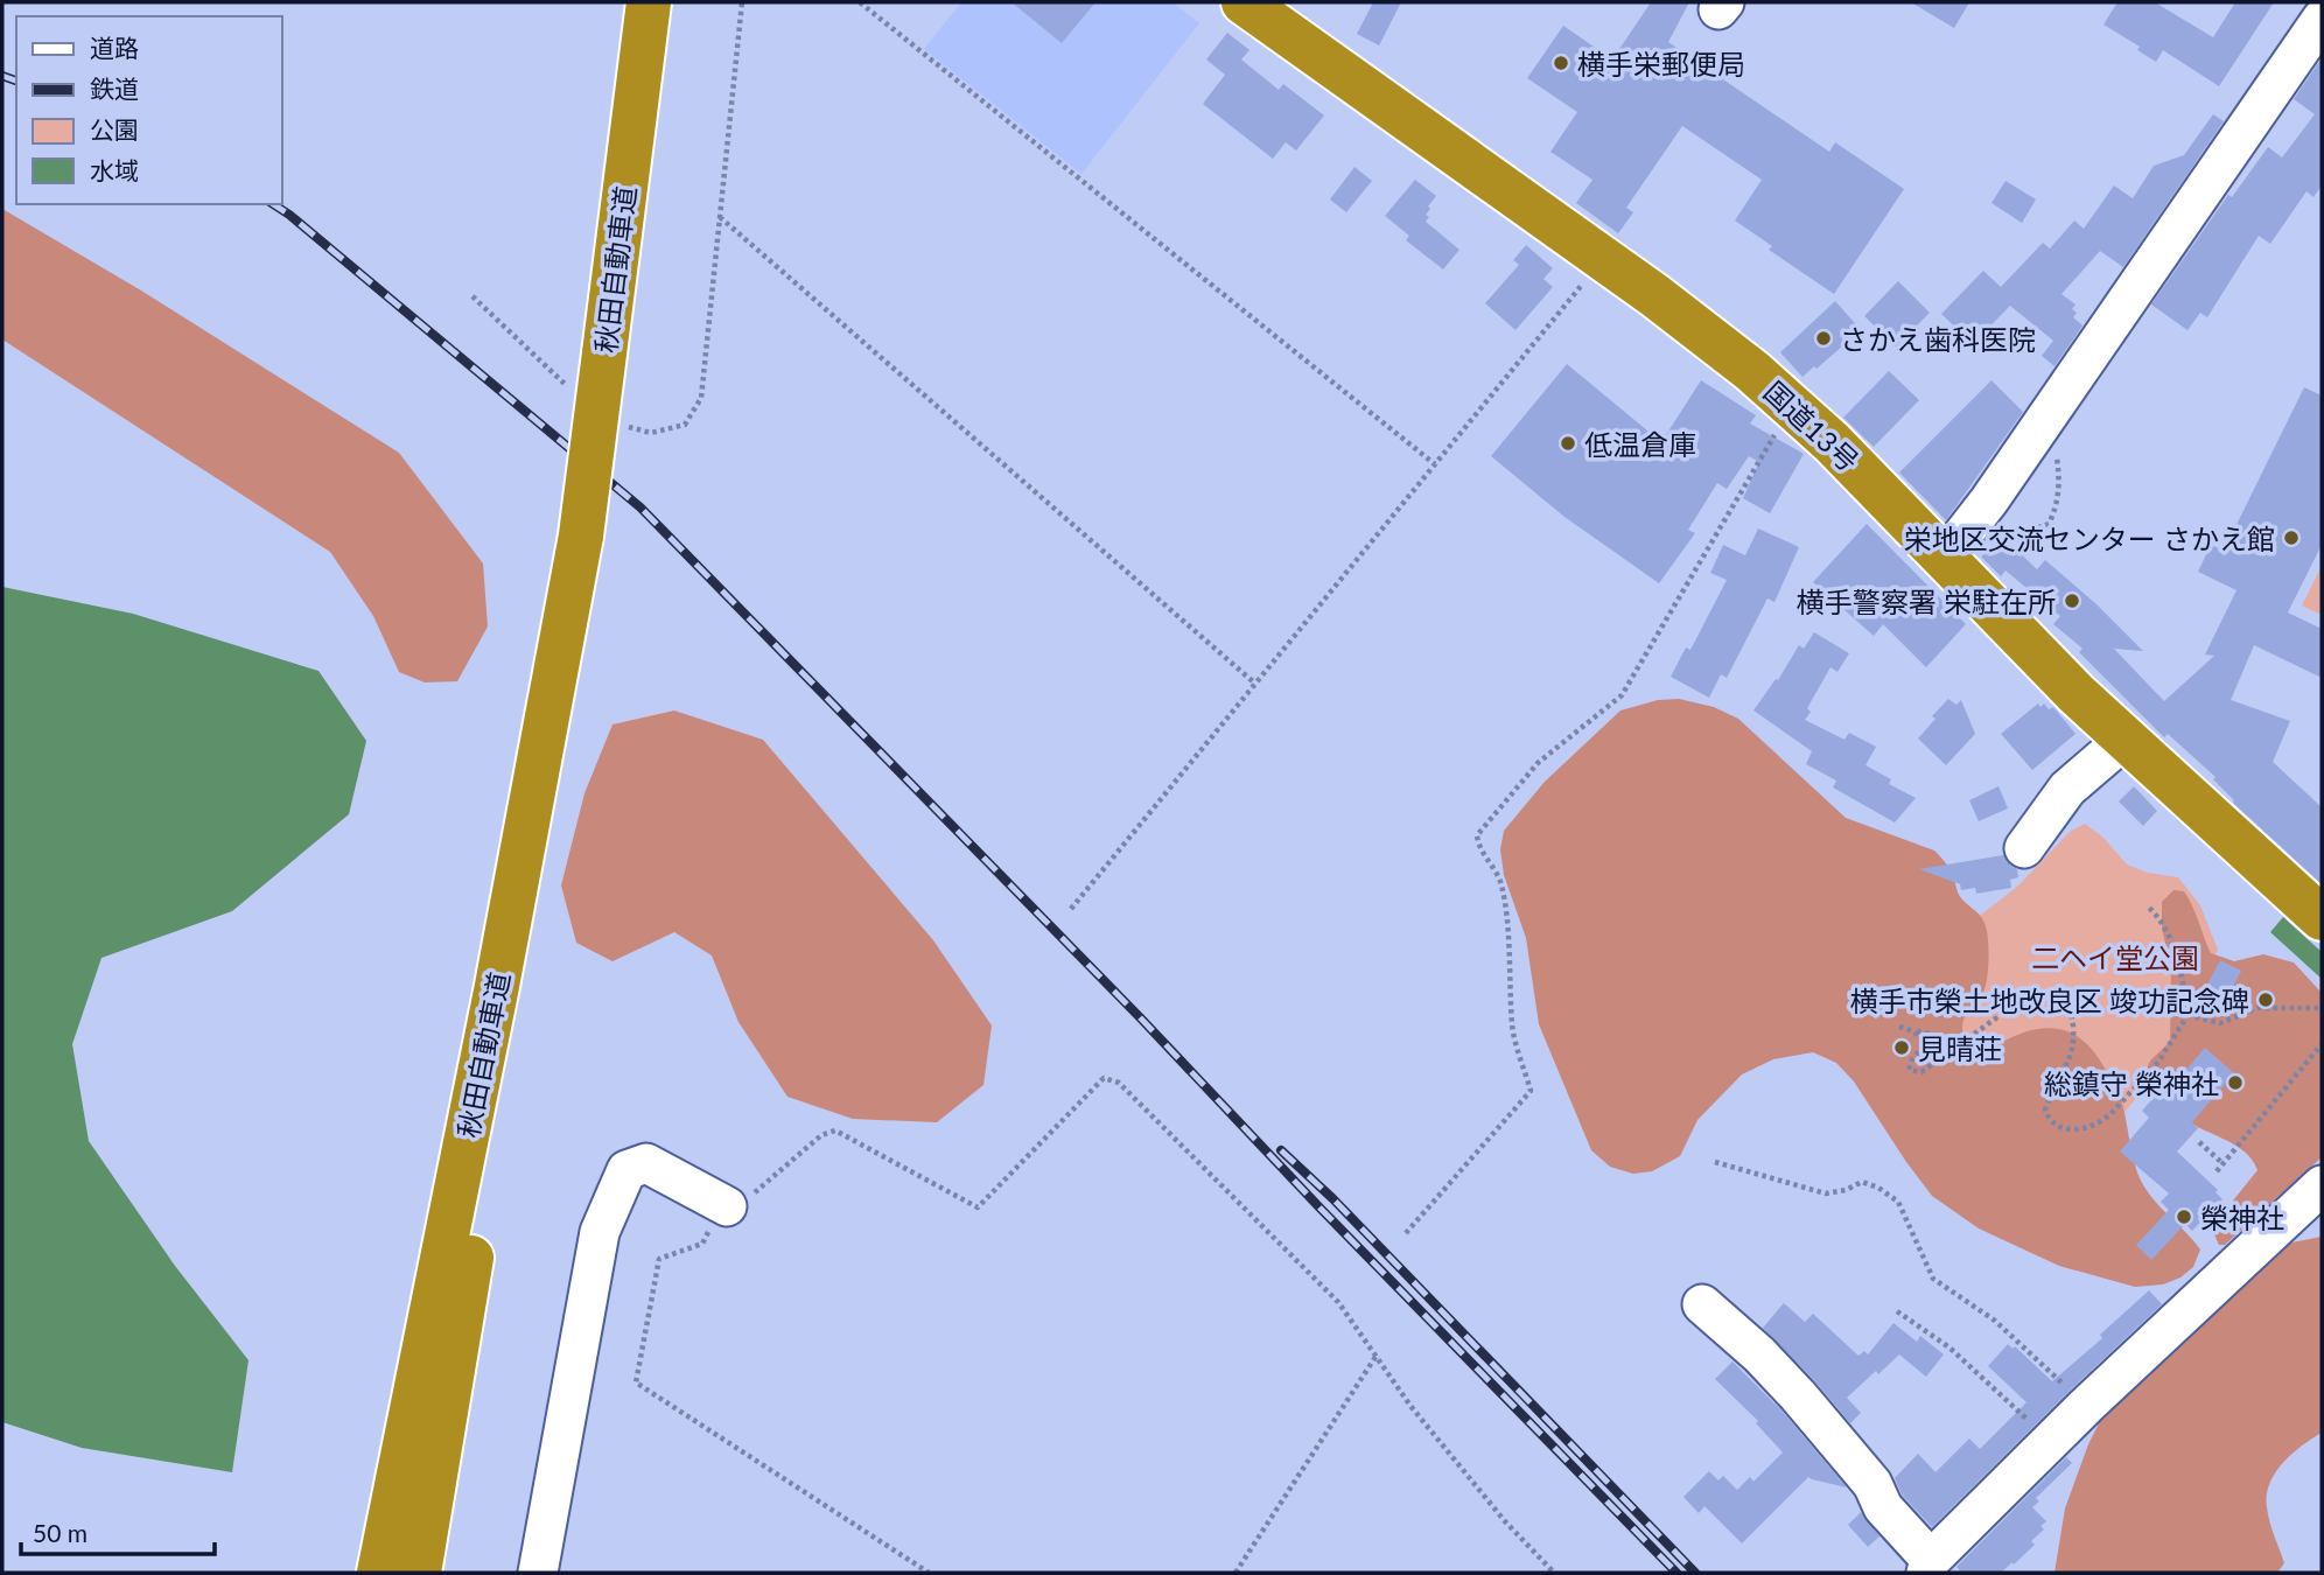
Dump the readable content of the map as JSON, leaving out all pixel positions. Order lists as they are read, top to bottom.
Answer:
{
  "streets": {
    "highway": ["秋田自動車道", "国道13号"]
  },
  "parks": ["二ヘイ堂公園"],
  "places": [
    "横手栄郵便局",
    "さかえ歯科医院",
    "低温倉庫",
    "栄地区交流センター さかえ館",
    "横手警察署 栄駐在所",
    "横手市榮土地改良区 竣功記念碑",
    "見晴荘",
    "総鎮守 榮神社",
    "榮神社"
  ],
  "legend": [
    "道路",
    "鉄道",
    "公園",
    "水域"
  ],
  "scale_bar": "50 m"
}
